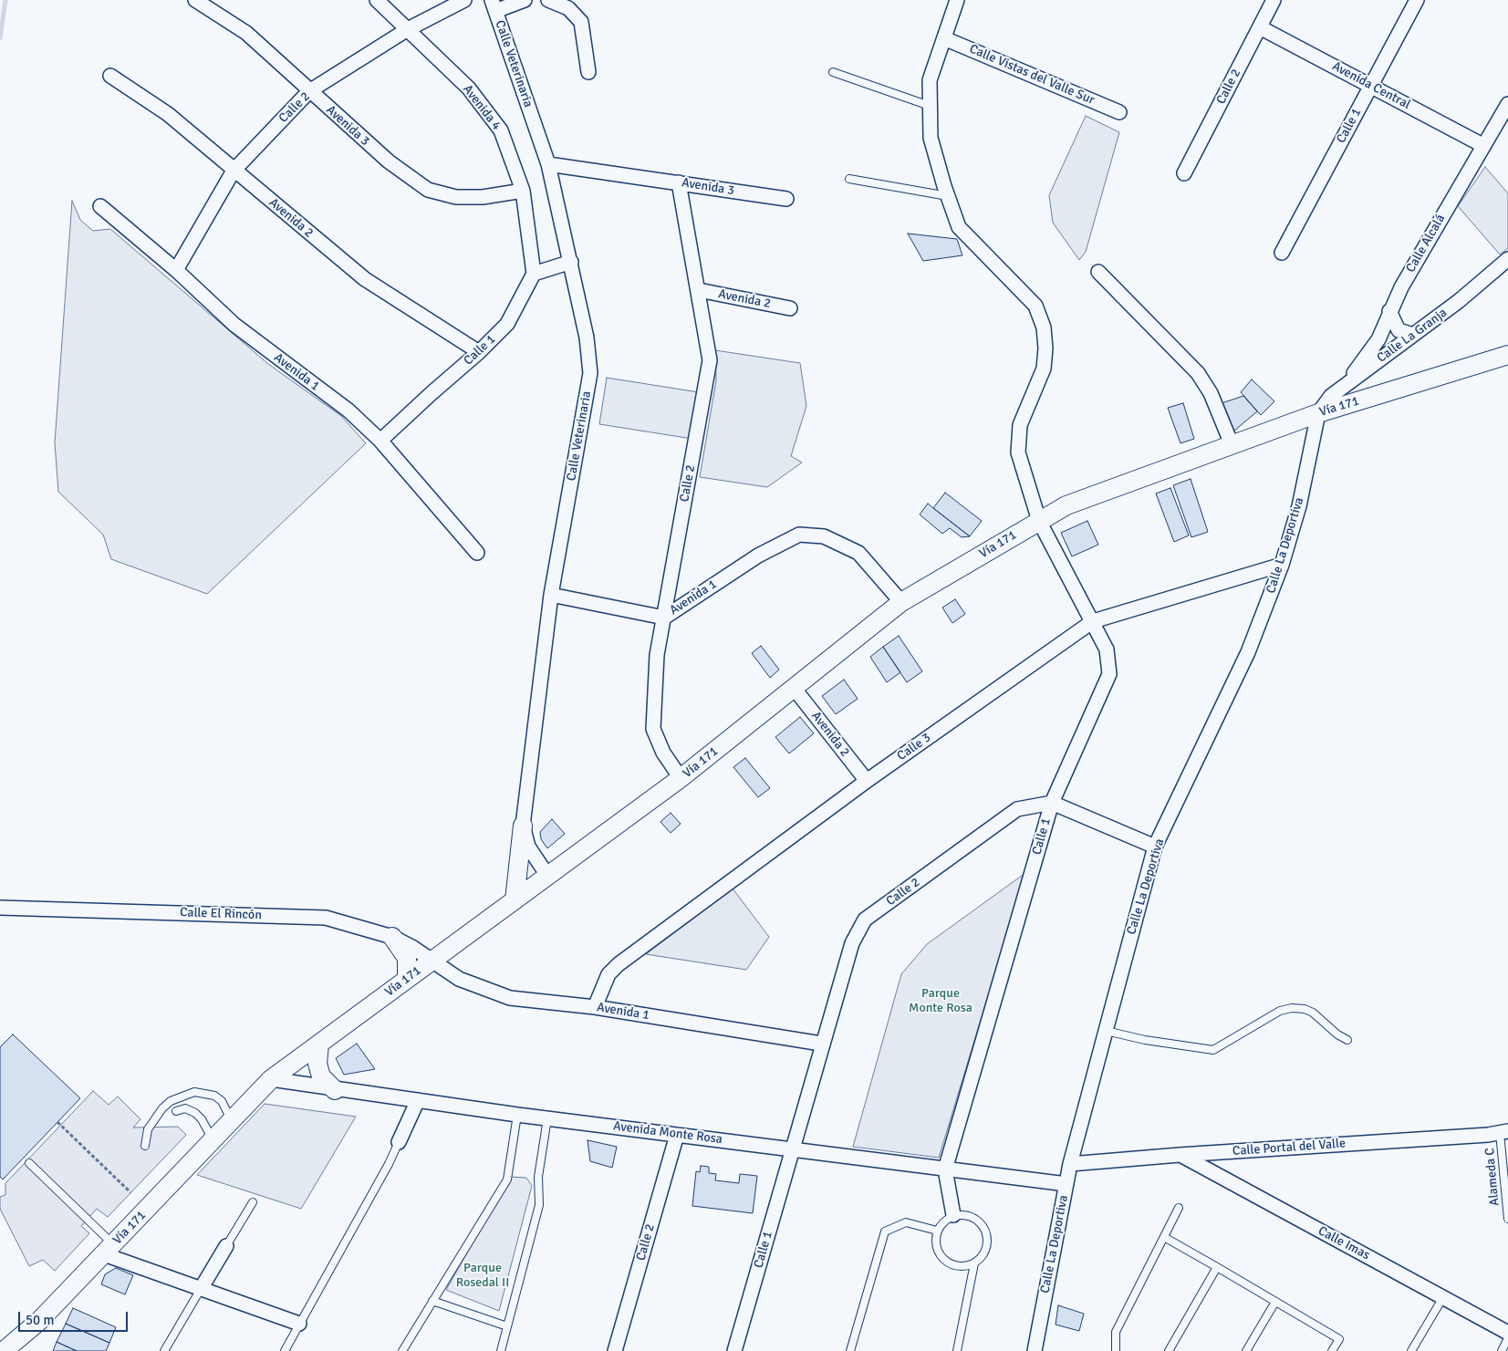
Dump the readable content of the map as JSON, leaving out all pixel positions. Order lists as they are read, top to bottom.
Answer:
{
  "streets": {
    "main road": ["Vía 171"],
    "street": [
      "Calle Veterinaria",
      "Calle Vistas del Valle Sur",
      "Avenida Central",
      "Calle 2",
      "Avenida 4",
      "Avenida 3",
      "Calle 1",
      "Avenida 2",
      "Calle Alcalá",
      "Calle La Granja",
      "Avenida 1",
      "Calle La Deportiva",
      "Calle 3",
      "Calle El Rincón",
      "Avenida Monte Rosa",
      "Calle Portal del Valle",
      "Calle Imas"
    ],
    "lane": ["Alameda C"]
  },
  "crossings": [
    ["Calle Veterinaria", "Avenida 3"],
    ["Calle Veterinaria", "Avenida 1"],
    ["Calle Veterinaria", "Vía 171"],
    ["Calle Vistas del Valle Sur", "Calle 1"],
    ["Avenida Central", "Calle 2"],
    ["Avenida Central", "Calle 1"],
    ["Avenida Central", "Calle Alcalá"],
    ["Calle 2", "Avenida 4"],
    ["Calle 2", "Avenida 3"],
    ["Calle 2", "Calle 1"],
    ["Calle 2", "Avenida 2"],
    ["Calle 2", "Avenida 1"],
    ["Calle 2", "Vía 171"],
    ["Calle 2", "Avenida Monte Rosa"],
    ["Avenida 4", "Avenida 3"],
    ["Avenida 4", "Calle 1"],
    ["Calle 1", "Avenida 2"],
    ["Calle 1", "Avenida 1"],
    ["Calle 1", "Vía 171"],
    ["Calle 1", "Calle 3"],
    ["Calle 1", "Avenida Monte Rosa"],
    ["Avenida 2", "Vía 171"],
    ["Avenida 2", "Calle 3"],
    ["Calle Alcalá", "Calle La Granja"],
    ["Calle La Granja", "Vía 171"],
    ["Calle La Granja", "Calle La Deportiva"],
    ["Avenida 1", "Vía 171"],
    ["Avenida 1", "Calle 3"],
    ["Avenida 1", "Calle El Rincón"],
    ["Vía 171", "Calle La Deportiva"],
    ["Vía 171", "Calle El Rincón"],
    ["Vía 171", "Avenida Monte Rosa"],
    ["Calle La Deportiva", "Calle 3"],
    ["Calle La Deportiva", "Avenida Monte Rosa"],
    ["Calle La Deportiva", "Calle Portal del Valle"],
    ["Calle Portal del Valle", "Alameda C"],
    ["Calle Portal del Valle", "Calle Imas"]
  ],
  "parks": ["Parque Monte Rosa", "Parque Rosedal II"],
  "scale_bar": "50 m"
}
